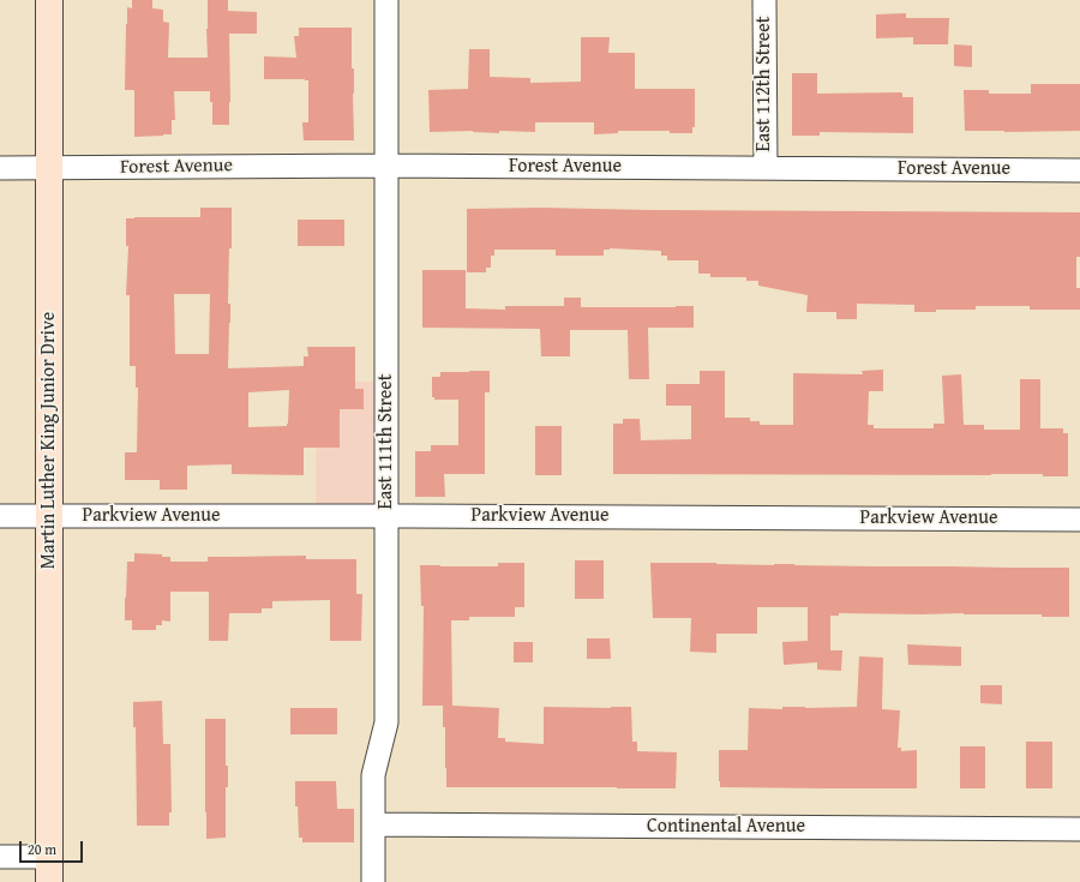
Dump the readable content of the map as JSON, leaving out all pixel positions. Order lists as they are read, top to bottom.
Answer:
{
  "streets": {
    "street": [
      "East 112th Street",
      "Forest Avenue",
      "Martin Luther King Junior Drive",
      "East 111th Street",
      "Parkview Avenue",
      "Continental Avenue"
    ]
  },
  "crossings": [
    ["East 112th Street", "Forest Avenue"],
    ["Forest Avenue", "Martin Luther King Junior Drive"],
    ["Forest Avenue", "East 111th Street"],
    ["Martin Luther King Junior Drive", "Parkview Avenue"],
    ["East 111th Street", "Parkview Avenue"],
    ["East 111th Street", "Continental Avenue"]
  ],
  "scale_bar": "20 m"
}
